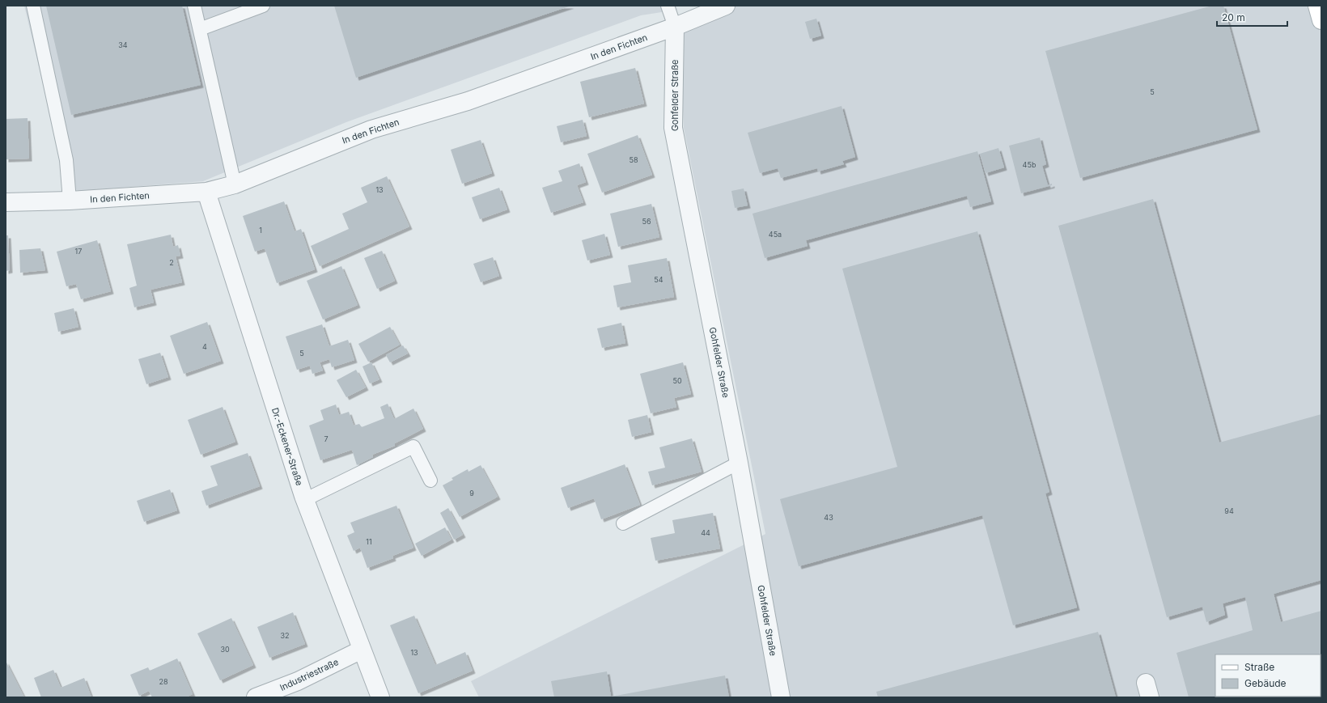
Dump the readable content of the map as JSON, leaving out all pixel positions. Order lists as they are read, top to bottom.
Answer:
{
  "streets": {
    "street": [
      "In den Fichten",
      "Gohfelder Straße",
      "Dr.-Eckener-Straße",
      "Industriestraße"
    ]
  },
  "crossings": [
    ["In den Fichten", "Gohfelder Straße"],
    ["In den Fichten", "Dr.-Eckener-Straße"],
    ["Dr.-Eckener-Straße", "Industriestraße"]
  ],
  "house_numbers": [
    "34",
    "5",
    "58",
    "45b",
    "13",
    "56",
    "1",
    "45a",
    "17",
    "2",
    "54",
    "4",
    "5",
    "50",
    "7",
    "9",
    "94",
    "43",
    "44",
    "11",
    "32",
    "30",
    "13",
    "28"
  ],
  "legend": ["Straße", "Gebäude"],
  "scale_bar": "20 m"
}
